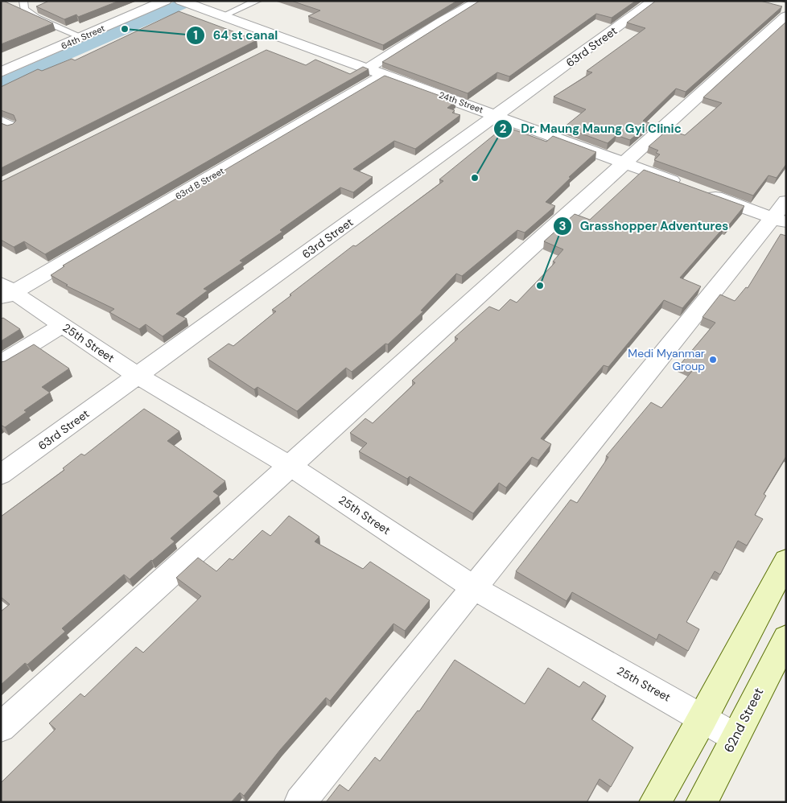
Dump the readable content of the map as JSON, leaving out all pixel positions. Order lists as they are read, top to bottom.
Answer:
{
  "streets": {
    "main road": ["62nd Street"],
    "street": [
      "64th Street",
      "63rd Street",
      "24th Street",
      "63rd B Street",
      "25th Street"
    ]
  },
  "crossings": [
    ["63rd Street", "24th Street"],
    ["63rd Street", "25th Street"],
    ["24th Street", "63rd B Street"],
    ["63rd B Street", "25th Street"],
    ["25th Street", "62nd Street"]
  ],
  "places": [
    "64 st canal",
    "Dr. Maung Maung Gyi Clinic",
    "Grasshopper Adventures",
    "Medi Myanmar Group"
  ]
}
